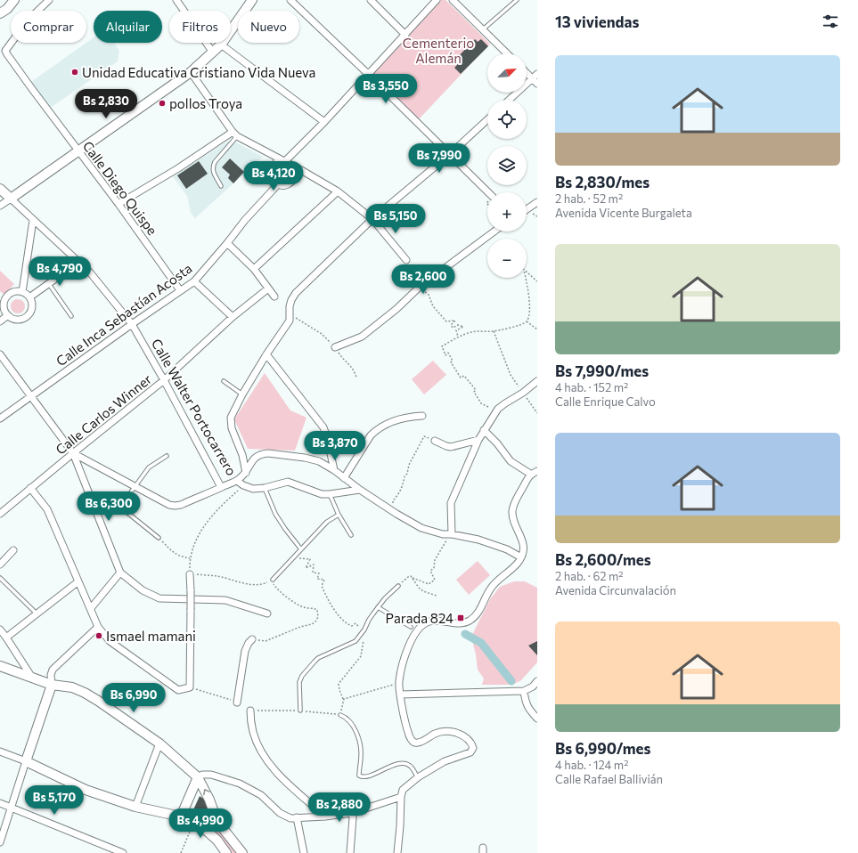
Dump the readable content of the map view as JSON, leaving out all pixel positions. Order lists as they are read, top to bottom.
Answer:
{
  "streets": {
    "street": [
      "Calle Diego Quispe",
      "Calle Inca Sebastían Acosta",
      "Calle Walter Portocarrero",
      "Calle Carlos Winner"
    ]
  },
  "crossings": [
    ["Calle Diego Quispe", "Calle Inca Sebastían Acosta"],
    ["Calle Inca Sebastían Acosta", "Calle Walter Portocarrero"],
    ["Calle Walter Portocarrero", "Calle Carlos Winner"]
  ],
  "parks": ["Cementerio Alemán"],
  "places": {
    "other": ["Unidad Educativa Cristiano Vida Nueva", "pollos Troya", "Ismael mamani"],
    "transit": ["Parada 824"]
  },
  "north": "top right",
  "page": {
    "heading": "13 viviendas",
    "chip": [
      "Comprar",
      "Alquilar",
      "Filtros",
      "Nuevo"
    ],
    "list": [
      {
        "name": "Bs 2,830/mes",
        "note": "2 hab. · 52 m² · Avenida Vicente Burgaleta"
      },
      {
        "name": "Bs 7,990/mes",
        "note": "4 hab. · 152 m² · Calle Enrique Calvo"
      },
      {
        "name": "Bs 2,600/mes",
        "note": "2 hab. · 62 m² · Avenida Circunvalación"
      },
      {
        "name": "Bs 6,990/mes",
        "note": "4 hab. · 124 m² · Calle Rafael Ballivián"
      }
    ],
    "map_buttons": ["+", "−"],
    "price": [
      "Bs 3,550",
      "Bs 2,830",
      "Bs 7,990",
      "Bs 4,120",
      "Bs 5,150",
      "Bs 4,790",
      "Bs 2,600",
      "Bs 3,870",
      "Bs 6,300",
      "Bs 6,990",
      "Bs 5,170",
      "Bs 2,880",
      "Bs 4,990"
    ]
  }
}
